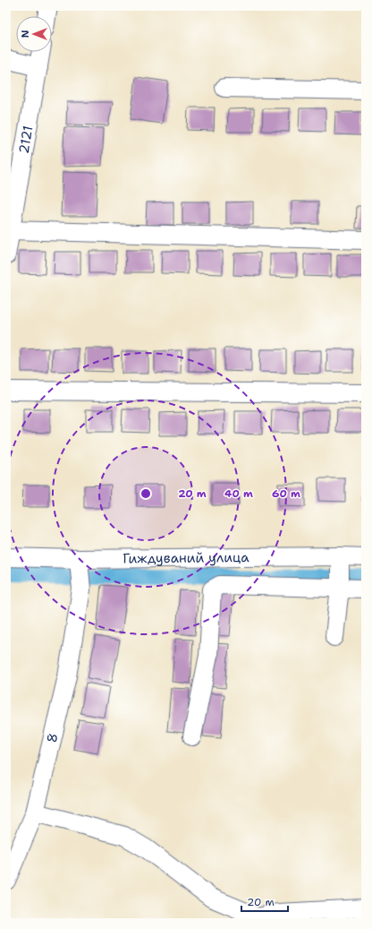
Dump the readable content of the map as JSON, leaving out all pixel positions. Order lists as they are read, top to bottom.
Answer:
{
  "streets": {
    "street": ["2121", "Гиждуваний улица", "8"]
  },
  "crossings": [
    ["Гиждуваний улица", "8"]
  ],
  "scale_bar": "20 m",
  "north": "left",
  "rings": ["20 m", "40 m", "60 m"]
}
